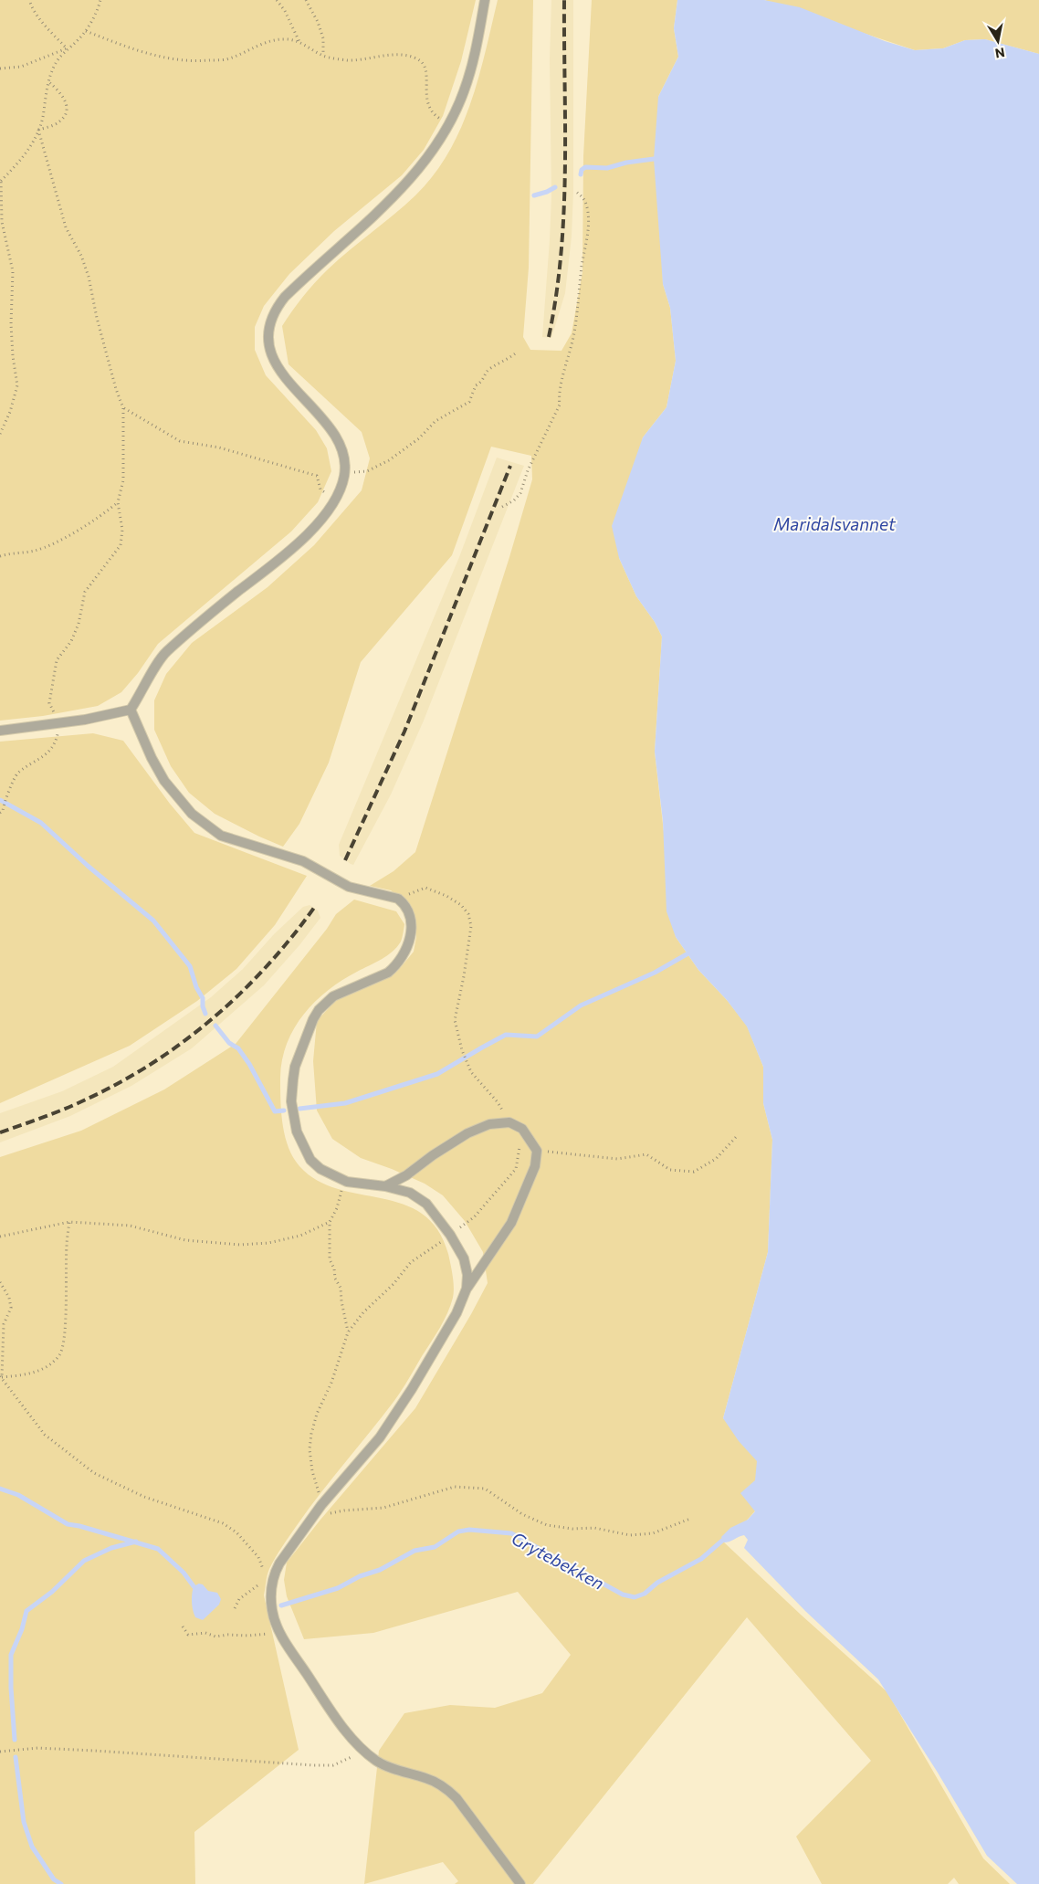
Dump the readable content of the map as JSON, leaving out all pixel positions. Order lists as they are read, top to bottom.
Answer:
{
  "water": ["Maridalsvannet", "Grytebekken"],
  "north": "bottom"
}
